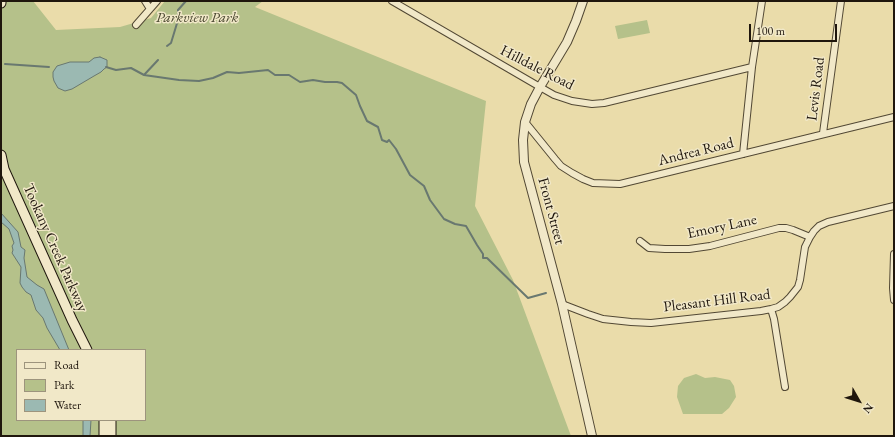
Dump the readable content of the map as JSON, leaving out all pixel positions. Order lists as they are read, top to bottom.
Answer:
{
  "streets": {
    "main road": ["Tookany Creek Parkway"],
    "street": [
      "Hilldale Road",
      "Levis Road",
      "Andrea Road",
      "Front Street",
      "Emory Lane",
      "Pleasant Hill Road"
    ]
  },
  "crossings": [
    ["Hilldale Road", "Front Street"],
    ["Levis Road", "Andrea Road"],
    ["Andrea Road", "Front Street"],
    ["Front Street", "Pleasant Hill Road"],
    ["Emory Lane", "Pleasant Hill Road"]
  ],
  "parks": ["Parkview Park"],
  "legend": ["Road", "Park", "Water"],
  "scale_bar": "100 m",
  "north": "bottom right"
}
